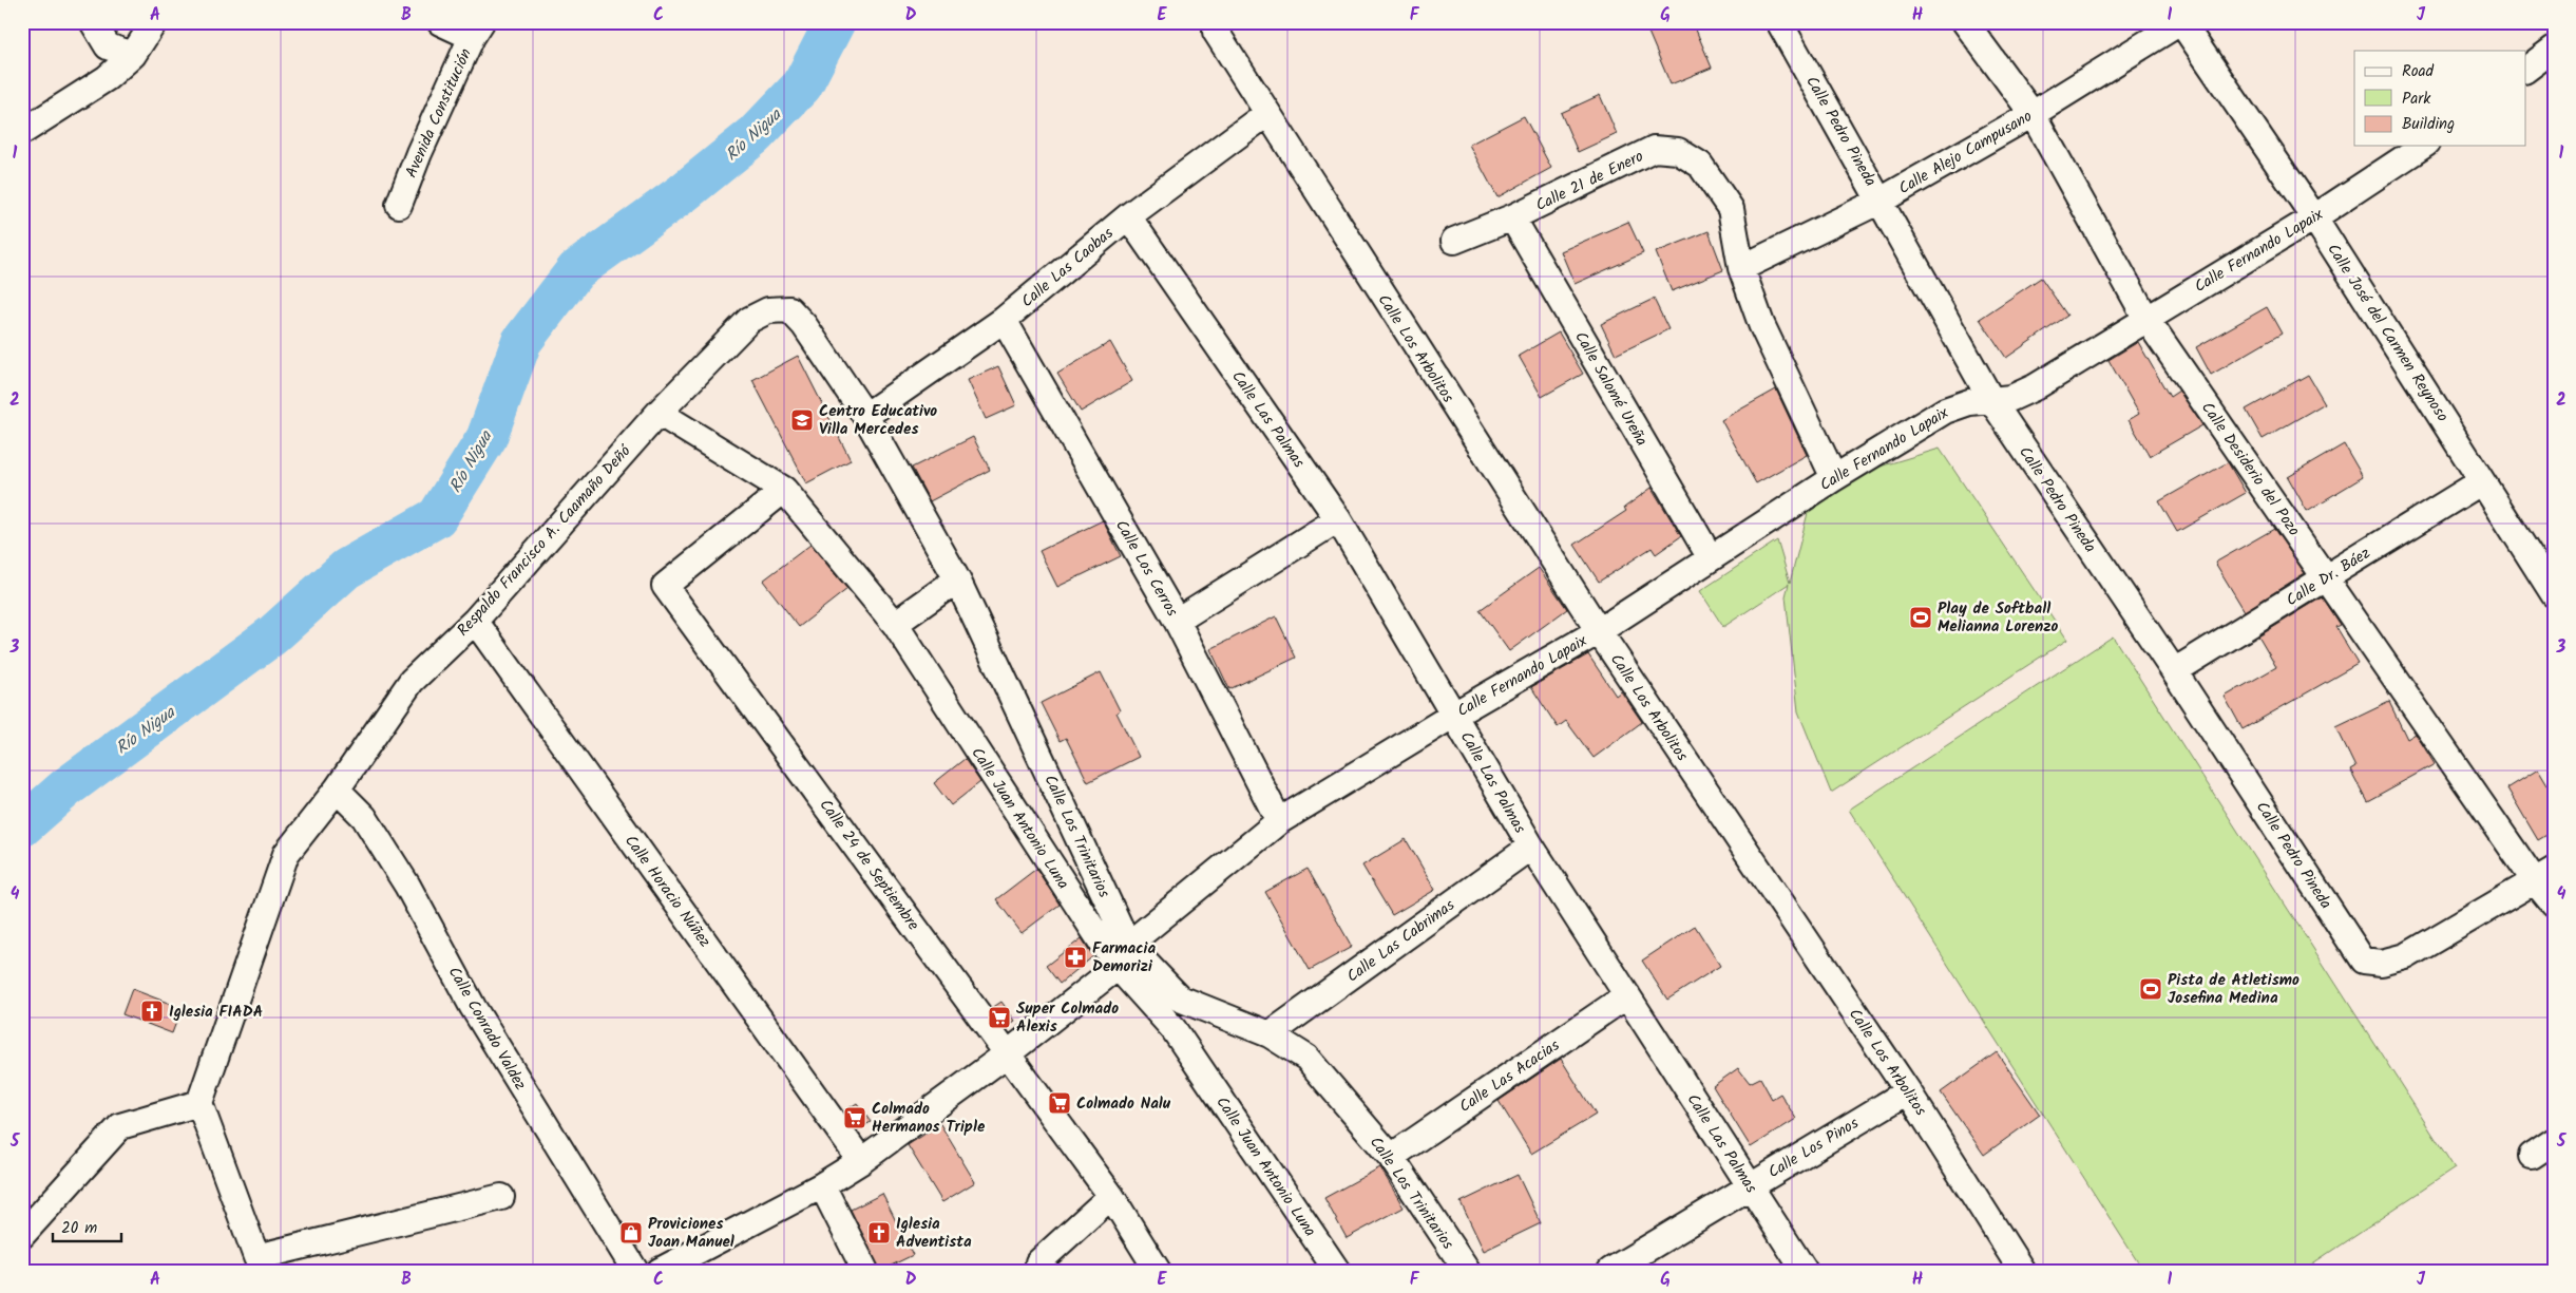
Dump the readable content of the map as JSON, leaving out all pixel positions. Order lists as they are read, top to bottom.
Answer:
{
  "streets": {
    "street": [
      "Avenida Constitución",
      "Calle Pedro Pineda",
      "Calle Alejo Campusano",
      "Calle 21 de Enero",
      "Calle Fernando Lapaix",
      "Calle Las Caobas",
      "Calle José del Carmen Reynoso",
      "Calle Los Arbolitos",
      "Calle Salomé Ureña",
      "Calle Las Palmas",
      "Calle Desiderio del Pozo",
      "Respaldo Francisco A. Caamaño Deñó",
      "Calle Los Cerros",
      "Calle Dr. Báez",
      "Calle Juan Antonio Luna",
      "Calle Los Trinitarios",
      "Calle 24 de Septiembre",
      "Calle Horacio Núñez",
      "Calle Las Cabrimas",
      "Calle Conrado Valdez",
      "Calle Las Acacias",
      "Calle Los Pinos"
    ]
  },
  "crossings": [
    ["Calle Pedro Pineda", "Calle Alejo Campusano"],
    ["Calle Pedro Pineda", "Calle Fernando Lapaix"],
    ["Calle Pedro Pineda", "Calle Desiderio del Pozo"],
    ["Calle Pedro Pineda", "Calle Dr. Báez"],
    ["Calle Alejo Campusano", "Calle 21 de Enero"],
    ["Calle Alejo Campusano", "Calle José del Carmen Reynoso"],
    ["Calle Alejo Campusano", "Calle Desiderio del Pozo"],
    ["Calle 21 de Enero", "Calle Fernando Lapaix"],
    ["Calle 21 de Enero", "Calle Salomé Ureña"],
    ["Calle Fernando Lapaix", "Calle José del Carmen Reynoso"],
    ["Calle Fernando Lapaix", "Calle Los Arbolitos"],
    ["Calle Fernando Lapaix", "Calle Salomé Ureña"],
    ["Calle Fernando Lapaix", "Calle Las Palmas"],
    ["Calle Fernando Lapaix", "Calle Desiderio del Pozo"],
    ["Calle Fernando Lapaix", "Calle Los Cerros"],
    ["Calle Fernando Lapaix", "Calle Juan Antonio Luna"],
    ["Calle Fernando Lapaix", "Calle Los Trinitarios"],
    ["Calle Fernando Lapaix", "Calle 24 de Septiembre"],
    ["Calle Fernando Lapaix", "Calle Horacio Núñez"],
    ["Calle Las Caobas", "Calle Los Arbolitos"],
    ["Calle Las Caobas", "Calle Las Palmas"],
    ["Calle Las Caobas", "Calle Los Cerros"],
    ["Calle Las Caobas", "Calle Los Trinitarios"],
    ["Calle José del Carmen Reynoso", "Calle Dr. Báez"],
    ["Calle Los Arbolitos", "Calle Los Pinos"],
    ["Calle Las Palmas", "Calle Las Cabrimas"],
    ["Calle Las Palmas", "Calle Las Acacias"],
    ["Calle Las Palmas", "Calle Los Pinos"],
    ["Calle Desiderio del Pozo", "Calle Dr. Báez"],
    ["Respaldo Francisco A. Caamaño Deñó", "Calle Juan Antonio Luna"],
    ["Respaldo Francisco A. Caamaño Deñó", "Calle Los Trinitarios"],
    ["Respaldo Francisco A. Caamaño Deñó", "Calle Horacio Núñez"],
    ["Respaldo Francisco A. Caamaño Deñó", "Calle Conrado Valdez"],
    ["Calle Juan Antonio Luna", "Calle Los Trinitarios"],
    ["Calle Juan Antonio Luna", "Calle 24 de Septiembre"],
    ["Calle Los Trinitarios", "Calle Las Cabrimas"],
    ["Calle Los Trinitarios", "Calle Las Acacias"]
  ],
  "water": ["Río Nigua"],
  "places": {
    "school or university": ["Centro Educativo Villa Mercedes"],
    "sports": ["Play de Softball Melianna Lorenzo", "Pista de Atletismo Josefina Medina"],
    "pharmacy": ["Farmacia Demorizi"],
    "church": ["Iglesia FIADA", "Iglesia Adventista"],
    "supermarket": ["Super Colmado Alexis", "Colmado Nalu", "Colmado Hermanos Triple"],
    "shop": ["Proviciones Joan Manuel"]
  },
  "legend": ["Road", "Park", "Building"],
  "scale_bar": "20 m",
  "grid": {
    "columns": [
      "A",
      "B",
      "C",
      "D",
      "E",
      "F",
      "G",
      "H",
      "I",
      "J"
    ],
    "rows": [
      "1",
      "2",
      "3",
      "4",
      "5"
    ]
  }
}
